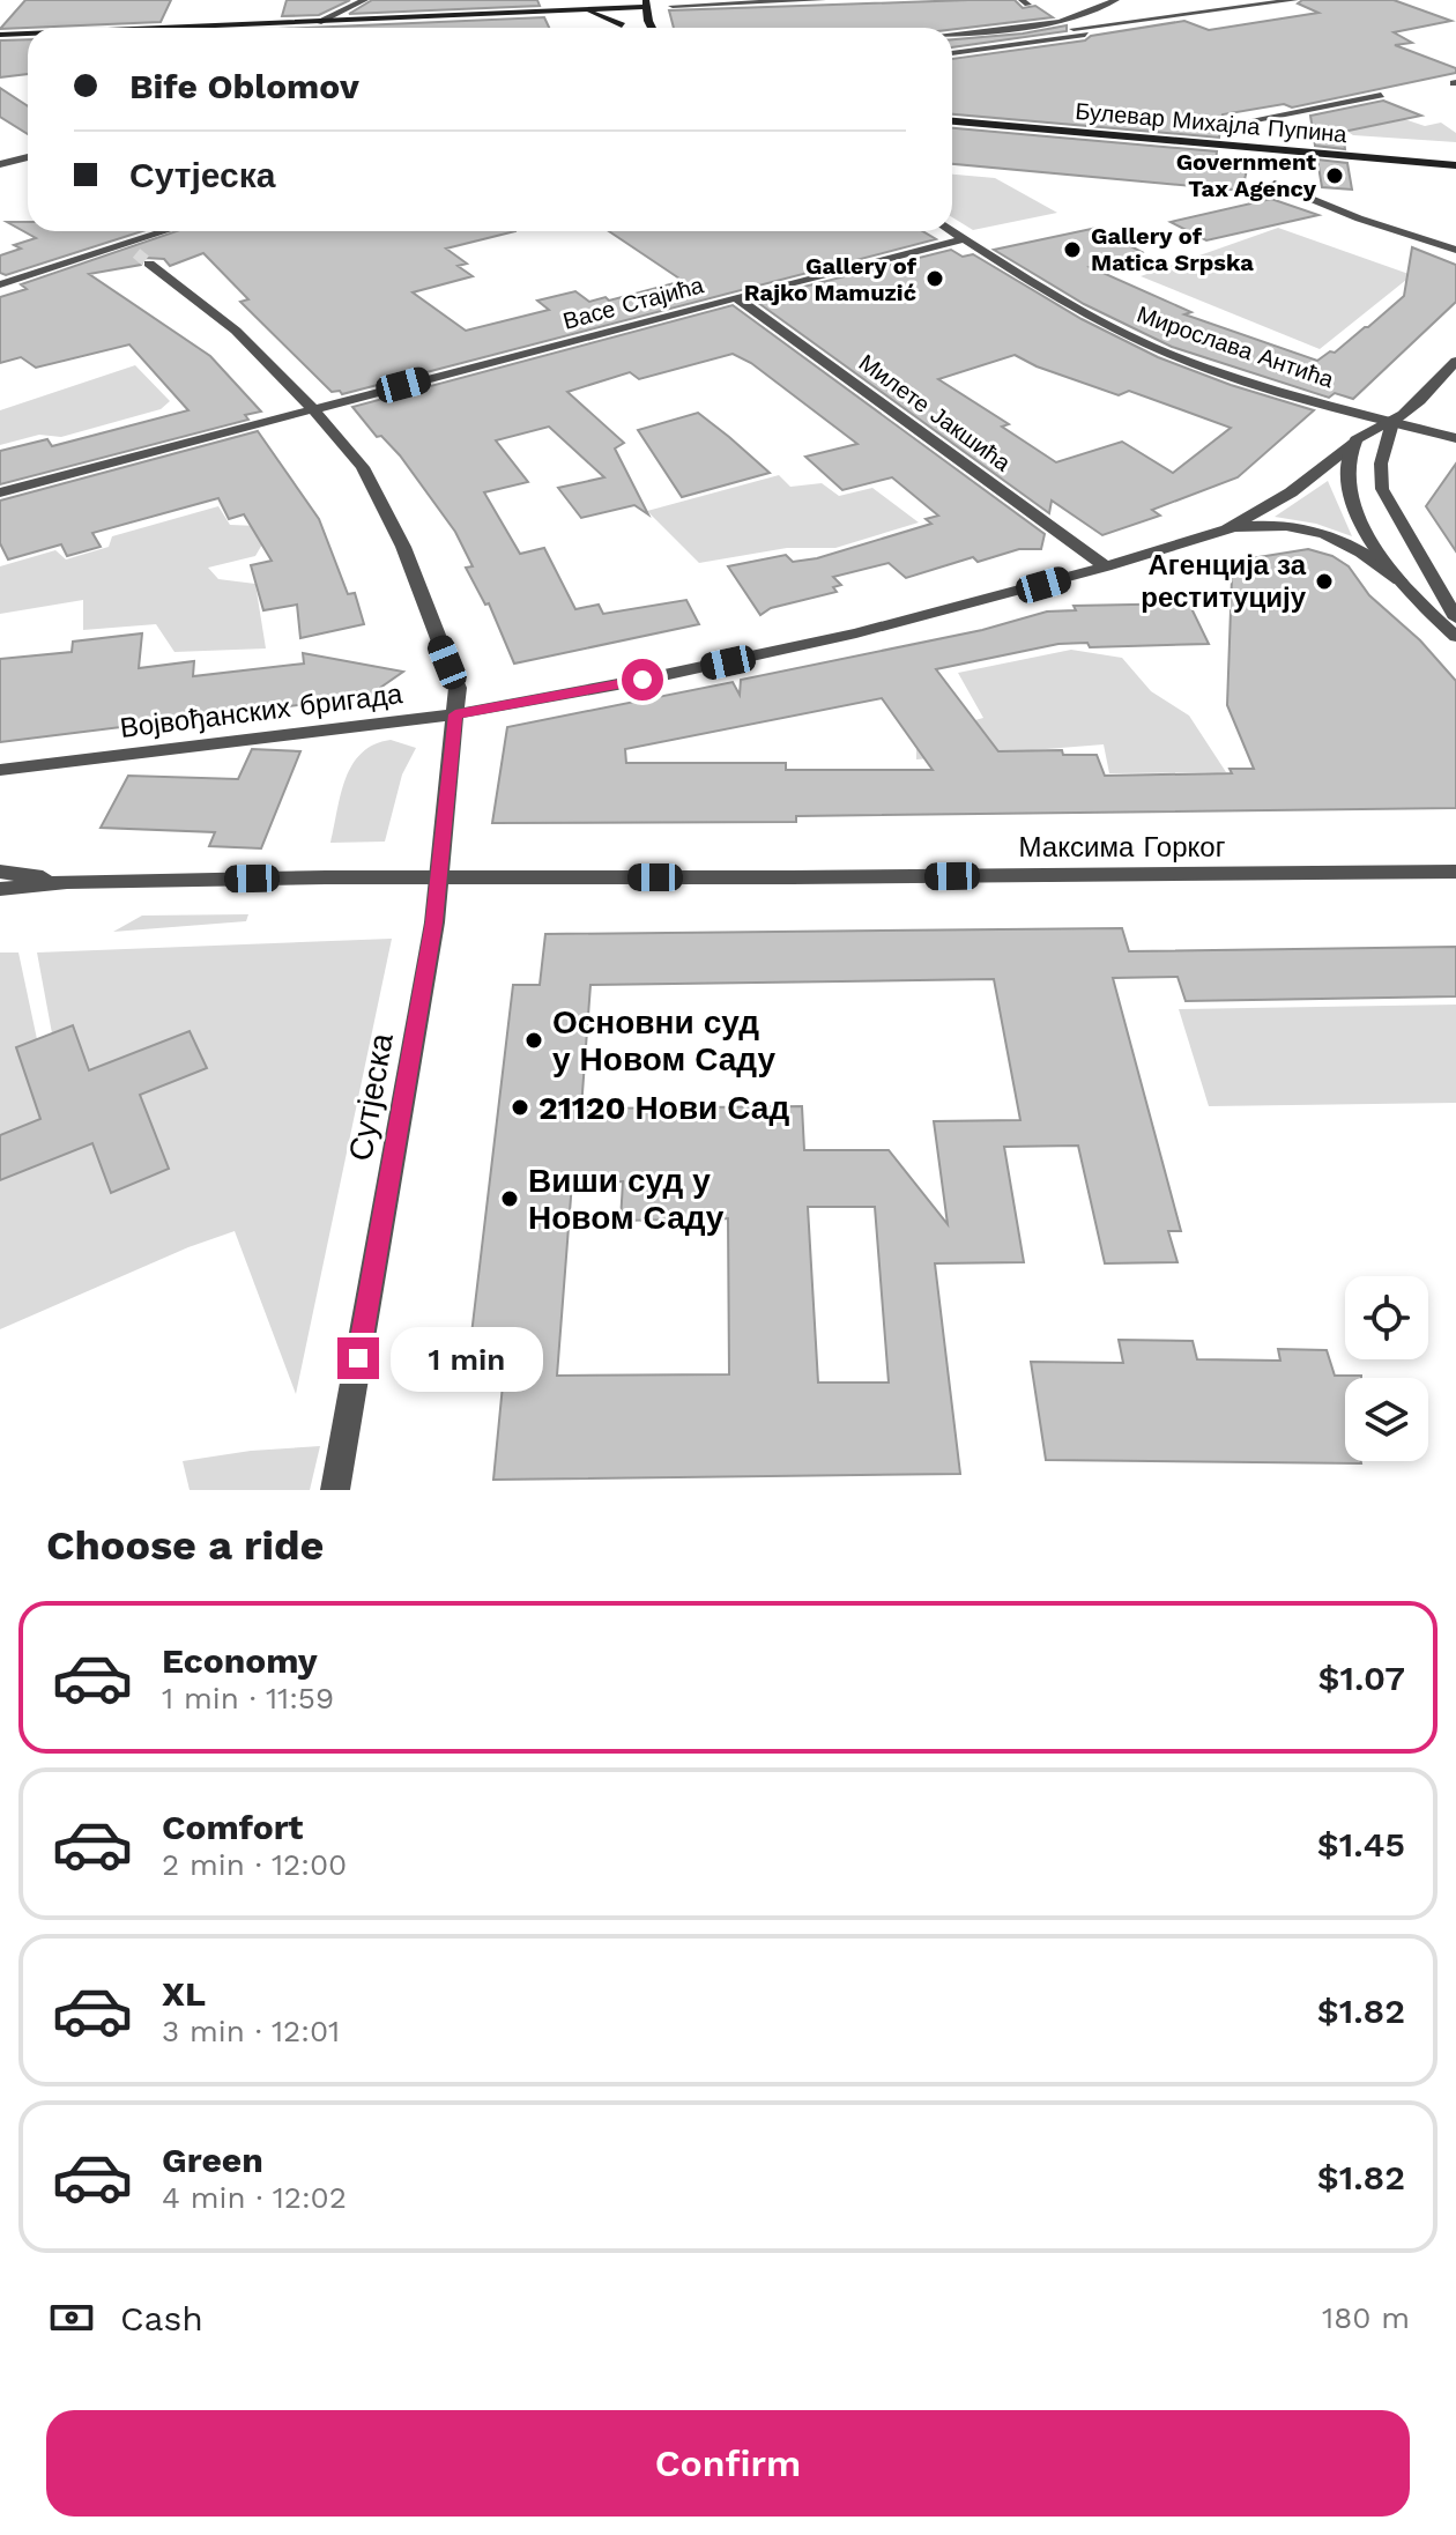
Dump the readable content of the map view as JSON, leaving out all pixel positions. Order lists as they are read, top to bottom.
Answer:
{
  "streets": {
    "main road": ["Булевар Михајла Пупина"],
    "street": [
      "Васе Стајића",
      "Мирослава Антића",
      "Милете Јакшића",
      "Војвођанских бригада",
      "Максима Горког",
      "Сутјеска"
    ]
  },
  "crossings": [
    ["Васе Стајића", "Мирослава Антића"],
    ["Васе Стајића", "Милете Јакшића"],
    ["Васе Стајића", "Сутјеска"],
    ["Мирослава Антића", "Војвођанских бригада"],
    ["Милете Јакшића", "Војвођанских бригада"],
    ["Војвођанских бригада", "Сутјеска"],
    ["Максима Горког", "Сутјеска"]
  ],
  "places": [
    "Government Tax Agency",
    "Gallery of Matica Srpska",
    "Gallery of Rajko Mamuzić",
    "Агенција за реституцију",
    "Основни суд у Новом Саду",
    "21120 Нови Сад",
    "Виши суд у Новом Саду"
  ],
  "page": {
    "banner": ["Bife Oblomov", "Сутјеска"],
    "bubble": "1 min",
    "heading": "Choose a ride",
    "list": [
      {
        "name": "Economy",
        "note": "1 min · 11:59",
        "value": "$1.07"
      },
      {
        "name": "Comfort",
        "note": "2 min · 12:00",
        "value": "$1.45"
      },
      {
        "name": "XL",
        "note": "3 min · 12:01",
        "value": "$1.82"
      },
      {
        "name": "Green",
        "note": "4 min · 12:02",
        "value": "$1.82"
      }
    ],
    "pay": ["Cash", "180 m"],
    "buttons": "Confirm"
  }
}
